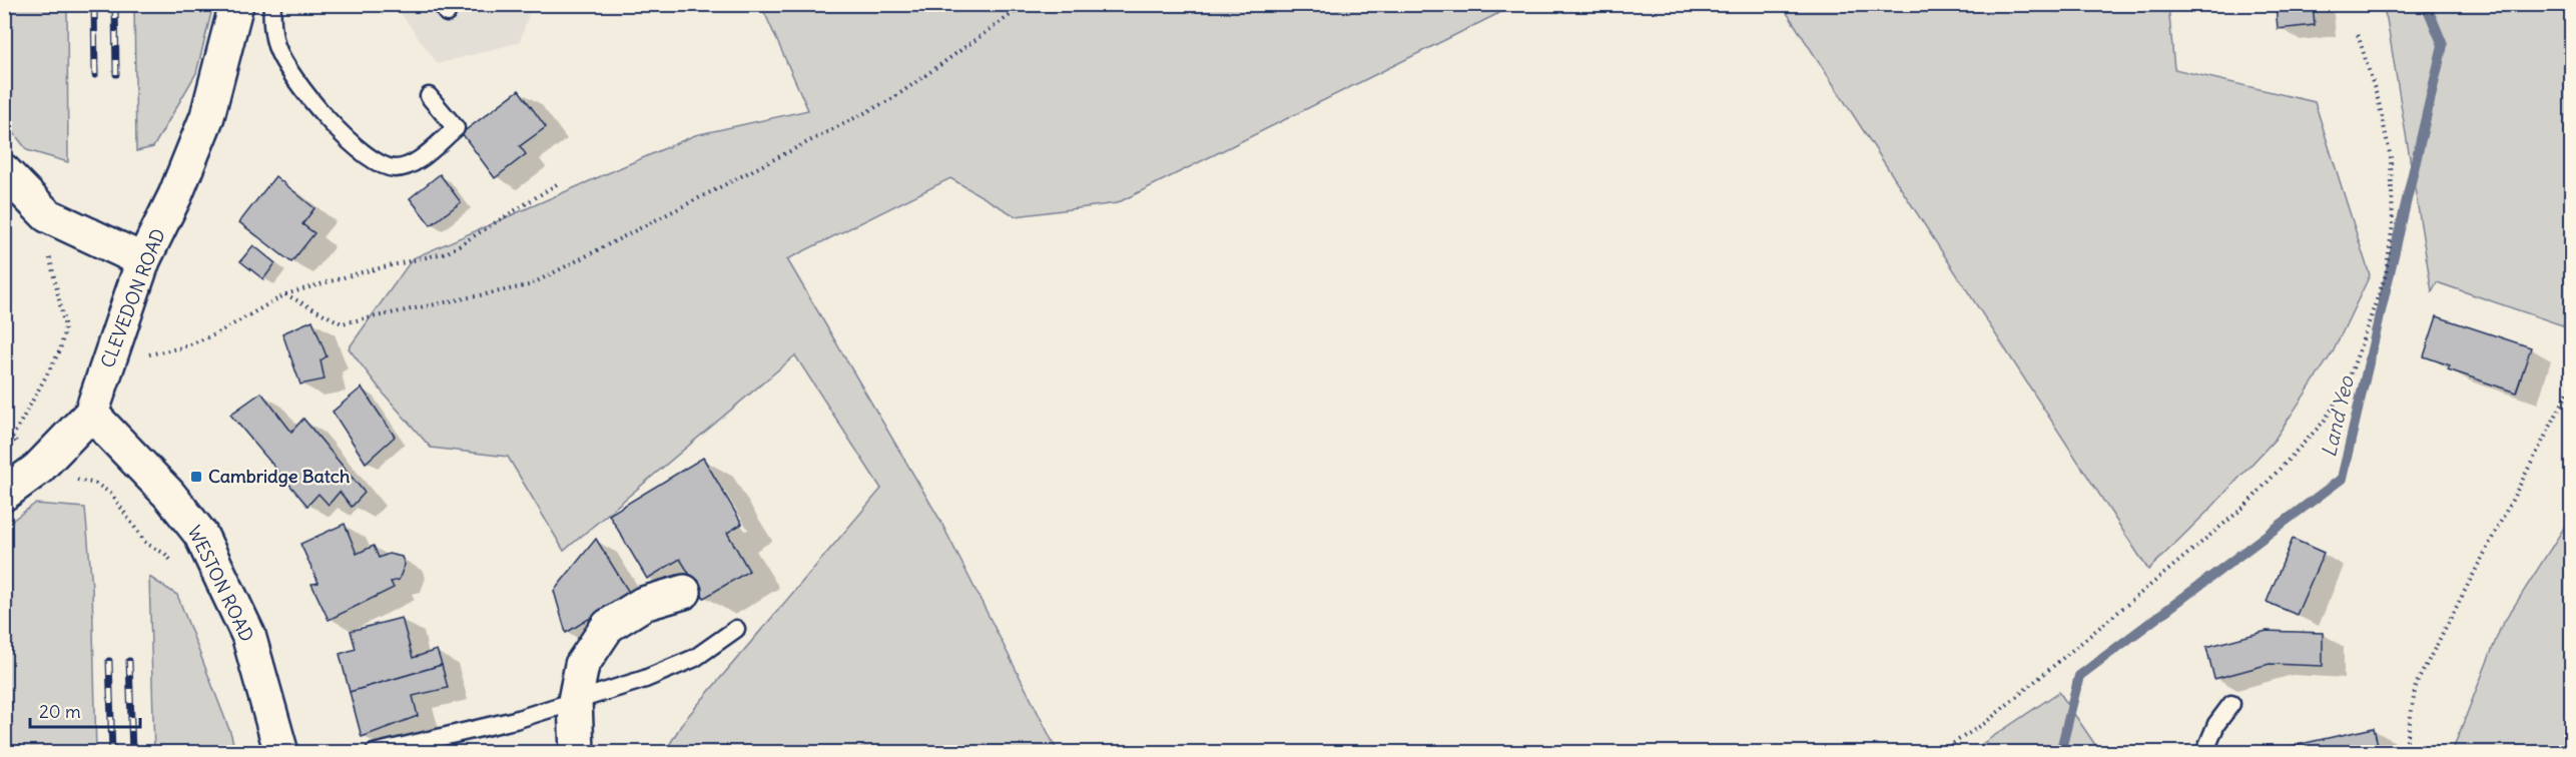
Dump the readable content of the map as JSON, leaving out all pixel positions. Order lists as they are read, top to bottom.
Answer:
{
  "streets": {
    "street": ["CLEVEDON ROAD", "WESTON ROAD"]
  },
  "crossings": [
    ["CLEVEDON ROAD", "WESTON ROAD"]
  ],
  "water": ["Land Yeo"],
  "places": {
    "transit": ["Cambridge Batch"]
  },
  "scale_bar": "20 m"
}
